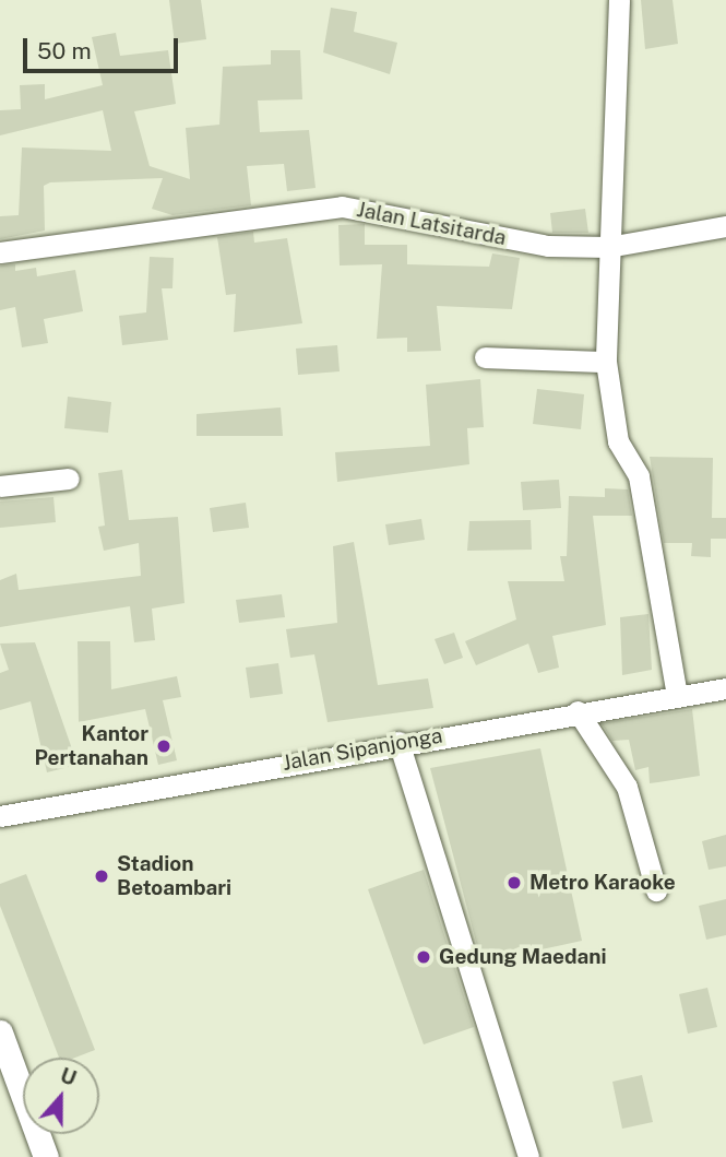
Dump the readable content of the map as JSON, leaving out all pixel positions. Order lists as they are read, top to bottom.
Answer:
{
  "streets": {
    "street": ["Jalan Latsitarda", "Jalan Sipanjonga"]
  },
  "places": [
    "Kantor Pertanahan",
    "Stadion Betoambari",
    "Metro Karaoke",
    "Gedung Maedani"
  ],
  "scale_bar": "50 m",
  "north": "top"
}
